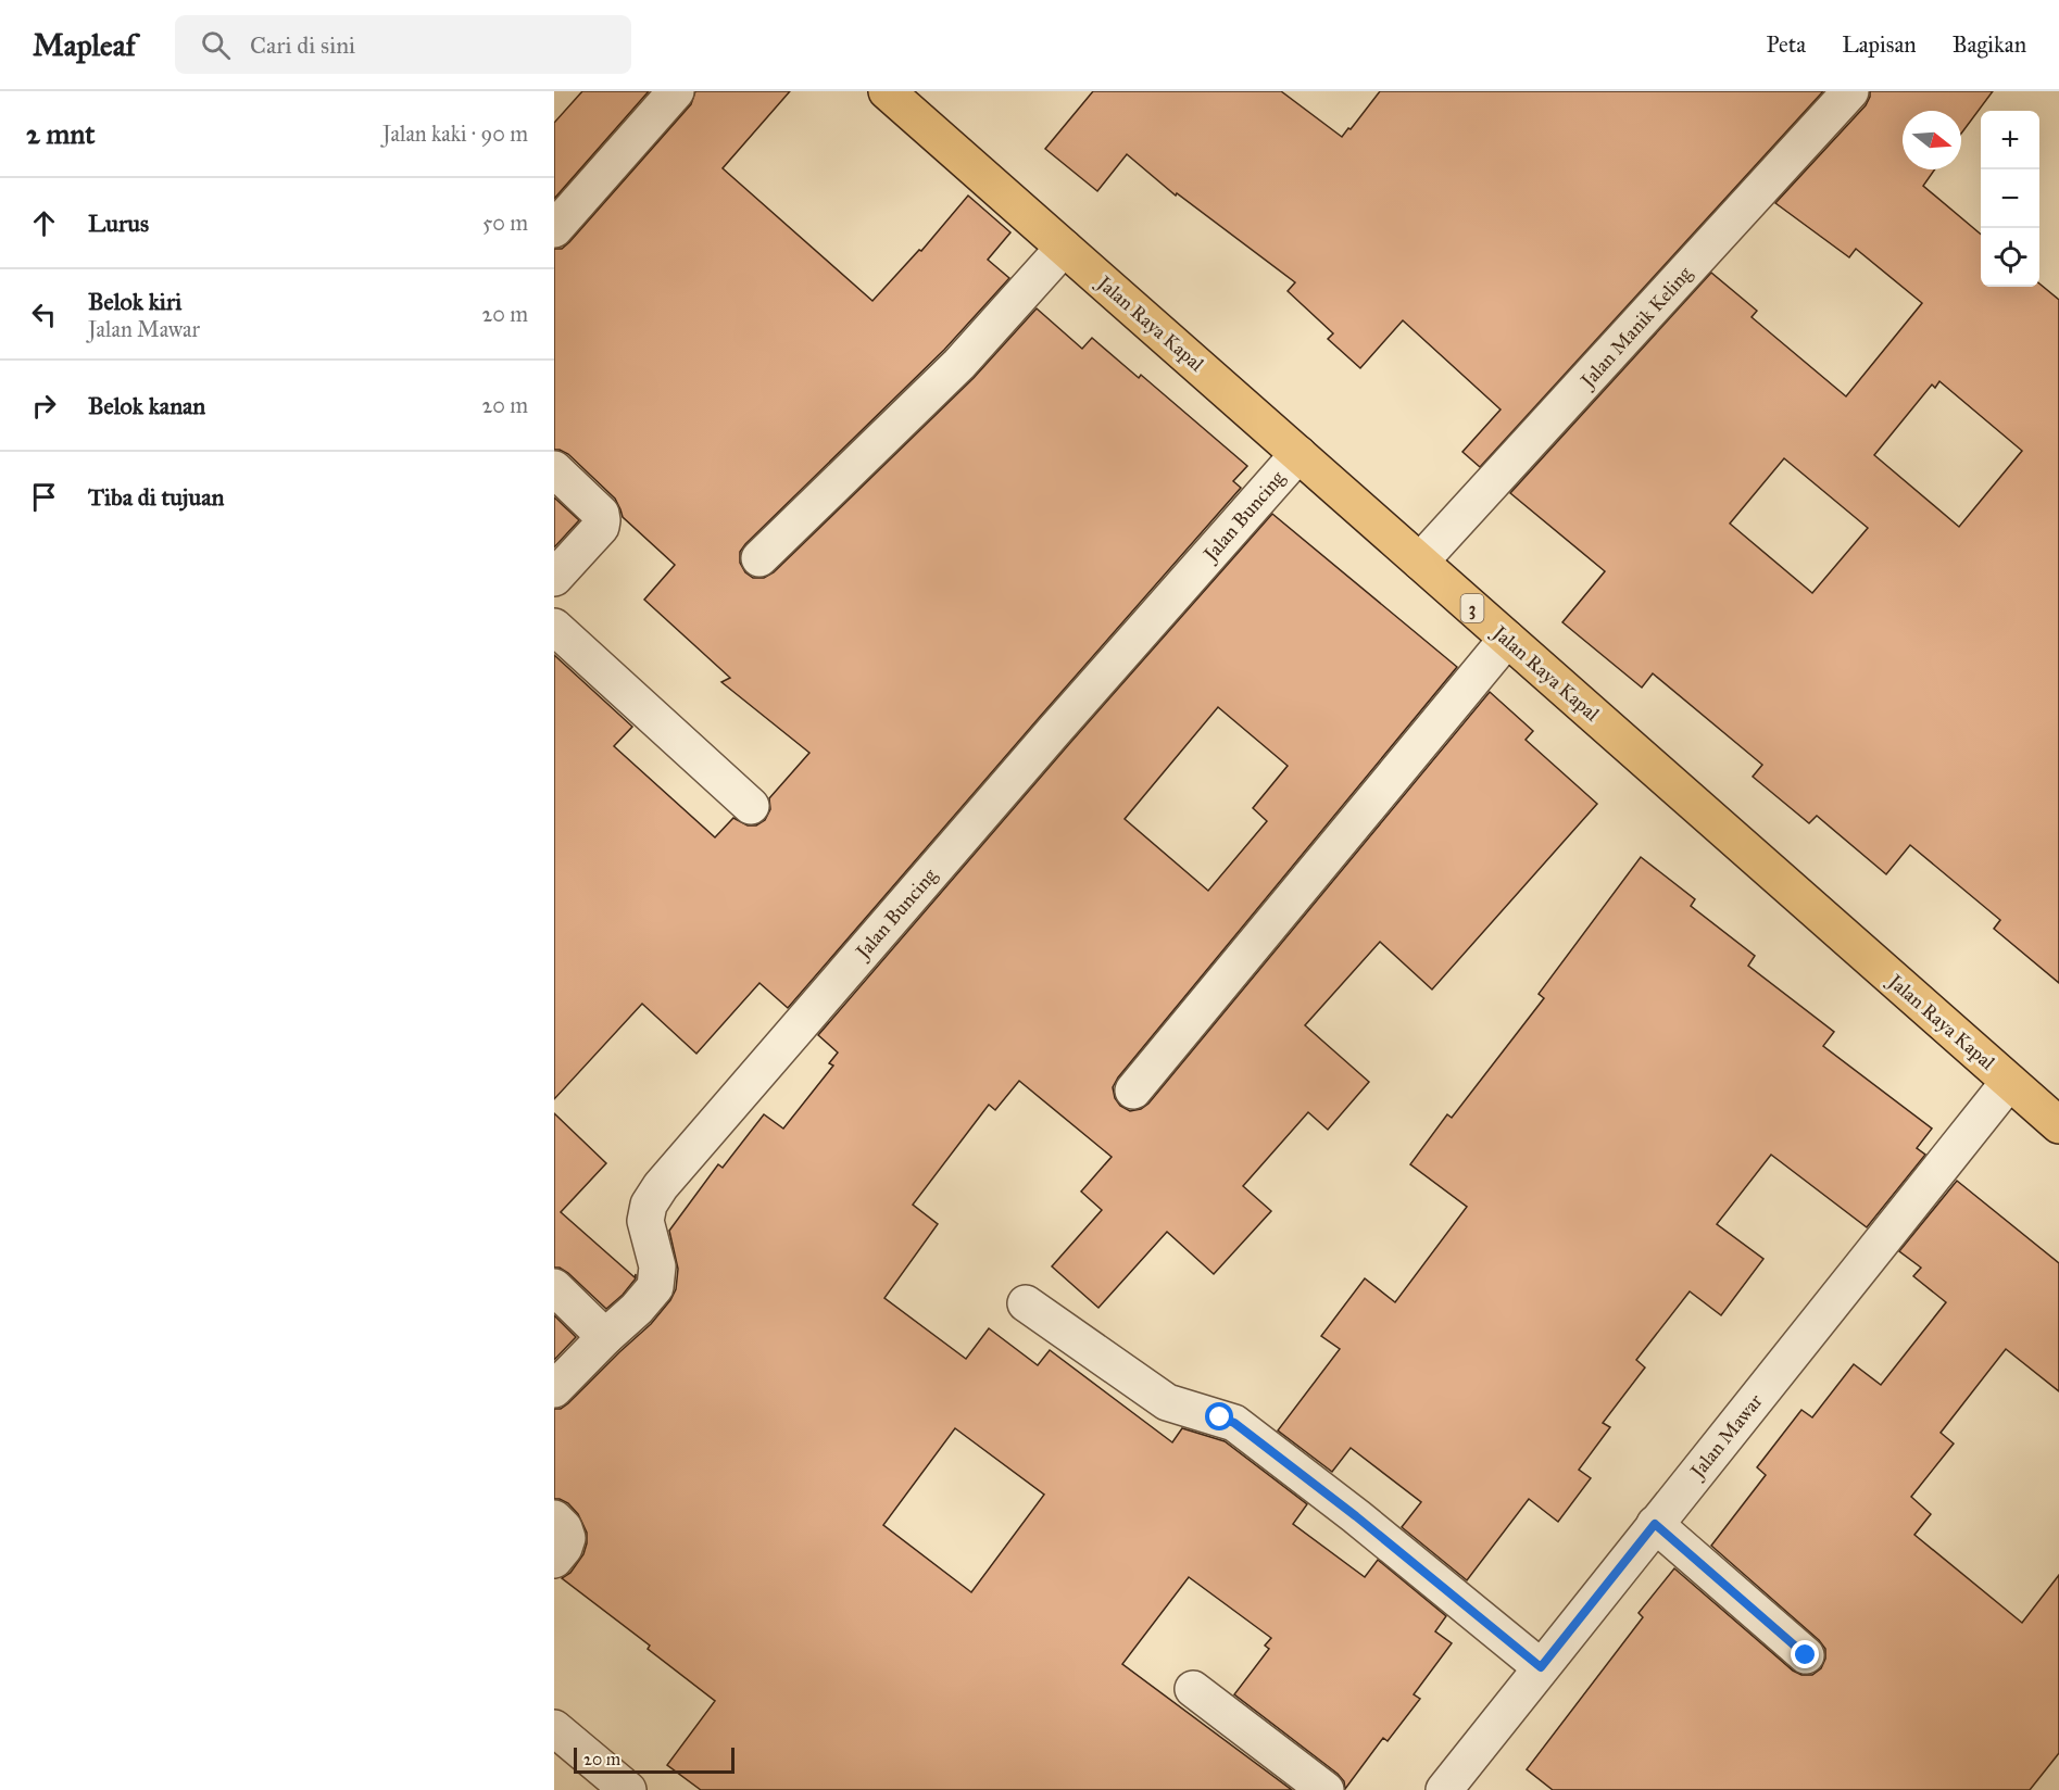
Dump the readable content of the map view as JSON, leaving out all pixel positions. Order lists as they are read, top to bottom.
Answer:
{
  "streets": {
    "highway": ["Jalan Raya Kapal", "3"],
    "street": ["Jalan Manik Keling", "Jalan Buncing", "Jalan Mawar"]
  },
  "crossings": [
    ["Jalan Raya Kapal", "Jalan Manik Keling"],
    ["Jalan Raya Kapal", "Jalan Buncing"],
    ["Jalan Raya Kapal", "Jalan Mawar"]
  ],
  "scale_bar": "20 m",
  "north": "right",
  "page": {
    "header": "Mapleaf",
    "search": "Cari di sini",
    "nav": ["Peta", "Lapisan", "Bagikan"],
    "heading": ["2 mnt", "Jalan kaki · 90 m"],
    "map_buttons": ["+", "−"],
    "list": [
      ["Lurus", "50 m"],
      ["Belok kiri", "Jalan Mawar", "20 m"],
      ["Belok kanan", "20 m"],
      "Tiba di tujuan"
    ],
    "scale": "20 m"
  }
}
